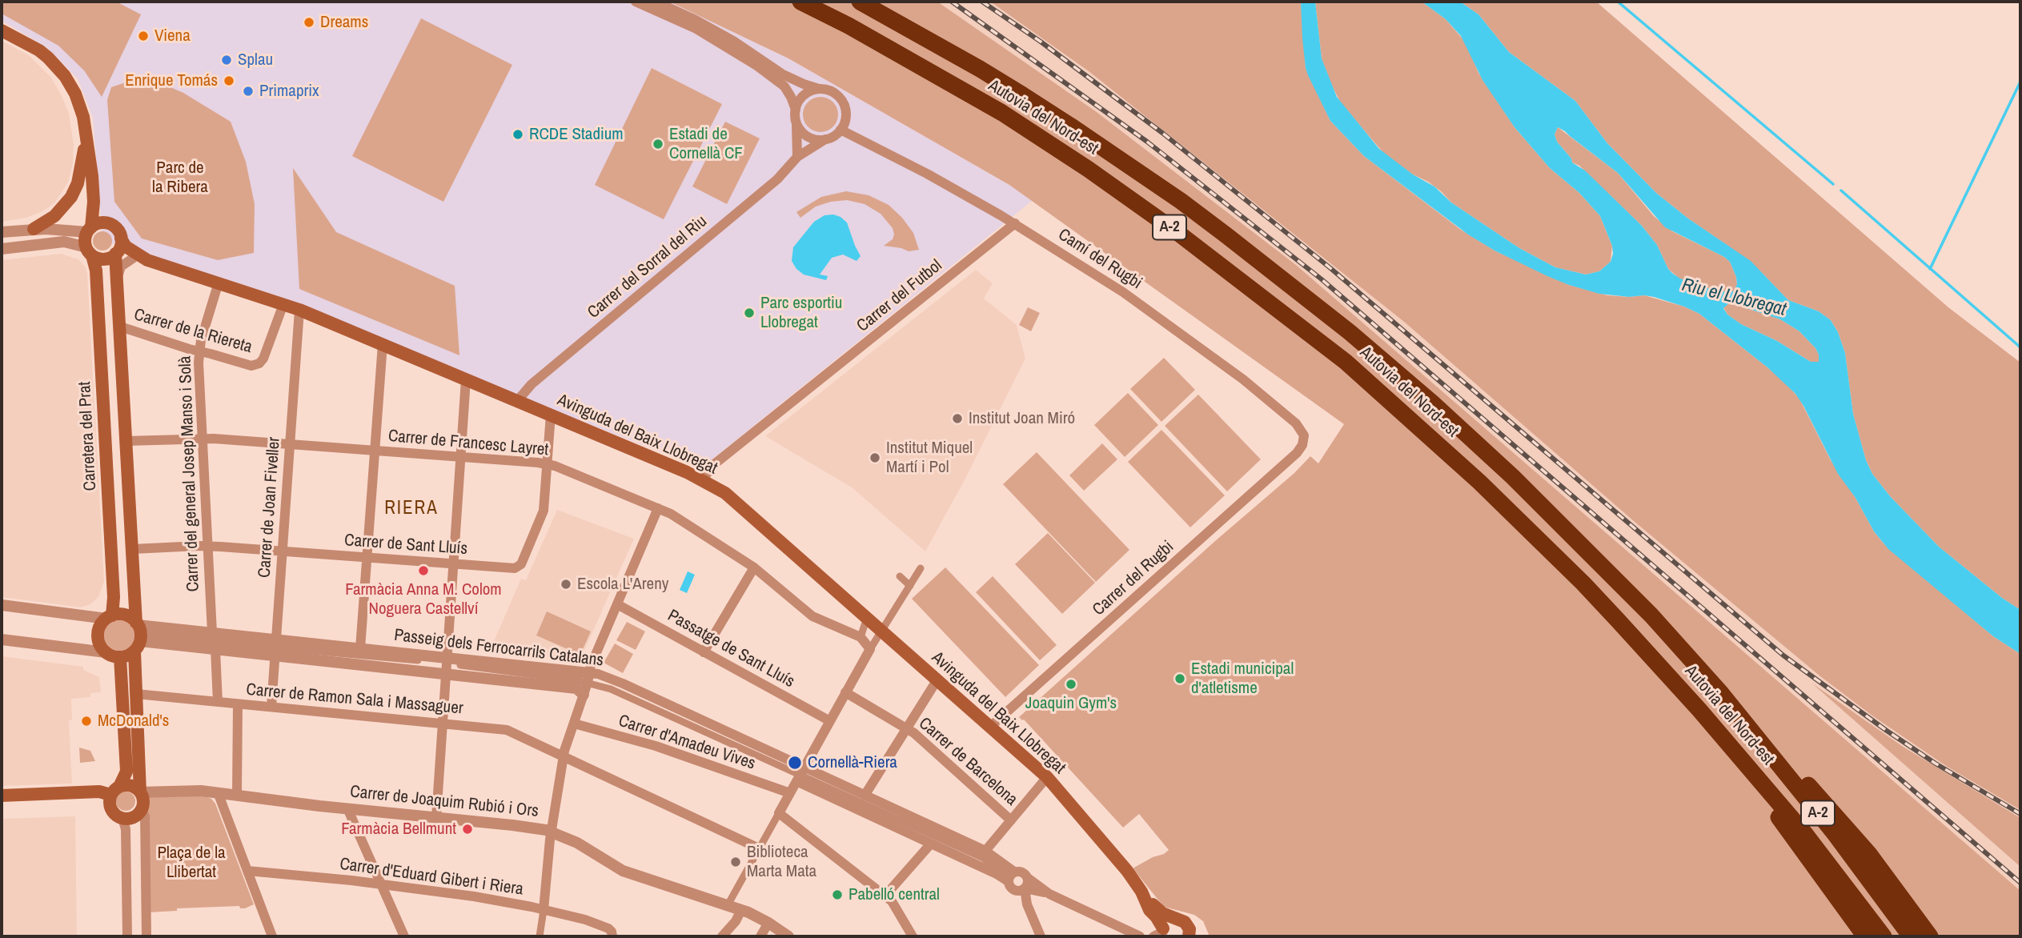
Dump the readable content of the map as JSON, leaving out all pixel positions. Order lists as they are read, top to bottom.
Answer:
{
  "streets": {
    "highway": ["Autovia del Nord-est", "A-2"],
    "main road": ["Avinguda del Baix Llobregat", "Carretera del Prat"],
    "street": [
      "Camí del Rugbi",
      "Carrer del Sorral del Riu",
      "Carrer del Futbol",
      "Carrer de la Riereta",
      "Carrer de Francesc Layret",
      "Carrer del general Josep Manso i Solà",
      "Carrer de Joan Fiveller",
      "Carrer de Sant Lluís",
      "Carrer del Rugbi",
      "Passeig dels Ferrocarrils Catalans",
      "Passatge de Sant Lluís",
      "Carrer de Ramon Sala i Massaguer",
      "Carrer d'Amadeu Vives",
      "Carrer de Barcelona",
      "Carrer de Joaquim Rubió i Ors",
      "Carrer d'Eduard Gibert i Riera"
    ]
  },
  "crossings": [
    ["Camí del Rugbi", "Carrer del Sorral del Riu"],
    ["Camí del Rugbi", "Carrer del Futbol"],
    ["Camí del Rugbi", "Carrer del Rugbi"],
    ["Carrer del Sorral del Riu", "Avinguda del Baix Llobregat"],
    ["Carrer del Futbol", "Avinguda del Baix Llobregat"],
    ["Carrer de la Riereta", "Avinguda del Baix Llobregat"],
    ["Carrer de la Riereta", "Carrer del general Josep Manso i Solà"],
    ["Avinguda del Baix Llobregat", "Carretera del Prat"],
    ["Avinguda del Baix Llobregat", "Carrer del general Josep Manso i Solà"],
    ["Avinguda del Baix Llobregat", "Carrer de Joan Fiveller"],
    ["Avinguda del Baix Llobregat", "Carrer de Sant Lluís"],
    ["Avinguda del Baix Llobregat", "Carrer del Rugbi"],
    ["Carretera del Prat", "Passeig dels Ferrocarrils Catalans"],
    ["Carrer de Francesc Layret", "Carrer del general Josep Manso i Solà"],
    ["Carrer de Francesc Layret", "Carrer de Joan Fiveller"],
    ["Carrer de Francesc Layret", "Carrer de Sant Lluís"],
    ["Carrer del general Josep Manso i Solà", "Carrer de Sant Lluís"],
    ["Carrer del general Josep Manso i Solà", "Passeig dels Ferrocarrils Catalans"],
    ["Carrer de Joan Fiveller", "Carrer de Sant Lluís"],
    ["Carrer de Joan Fiveller", "Passeig dels Ferrocarrils Catalans"],
    ["Carrer de Joan Fiveller", "Carrer de Ramon Sala i Massaguer"]
  ],
  "districts": ["RIERA"],
  "water": ["Riu el Llobregat"],
  "parks": ["Parc de la Ribera", "Plaça de la Llibertat"],
  "places": [
    "Dreams",
    "Viena",
    "Splau",
    "Enrique Tomás",
    "Primaprix",
    "RCDE Stadium",
    "Estadi de Cornellà CF",
    "Parc esportiu Llobregat",
    "Institut Joan Miró",
    "Institut Miquel Martí i Pol",
    "Farmàcia Anna M. Colom Noguera Castellví",
    "Escola L'Areny",
    "Estadi municipal d'atletisme",
    "Joaquin Gym's",
    "McDonald's",
    "Cornellà-Riera",
    "Farmàcia Bellmunt",
    "Biblioteca Marta Mata",
    "Pabelló central"
  ]
}
